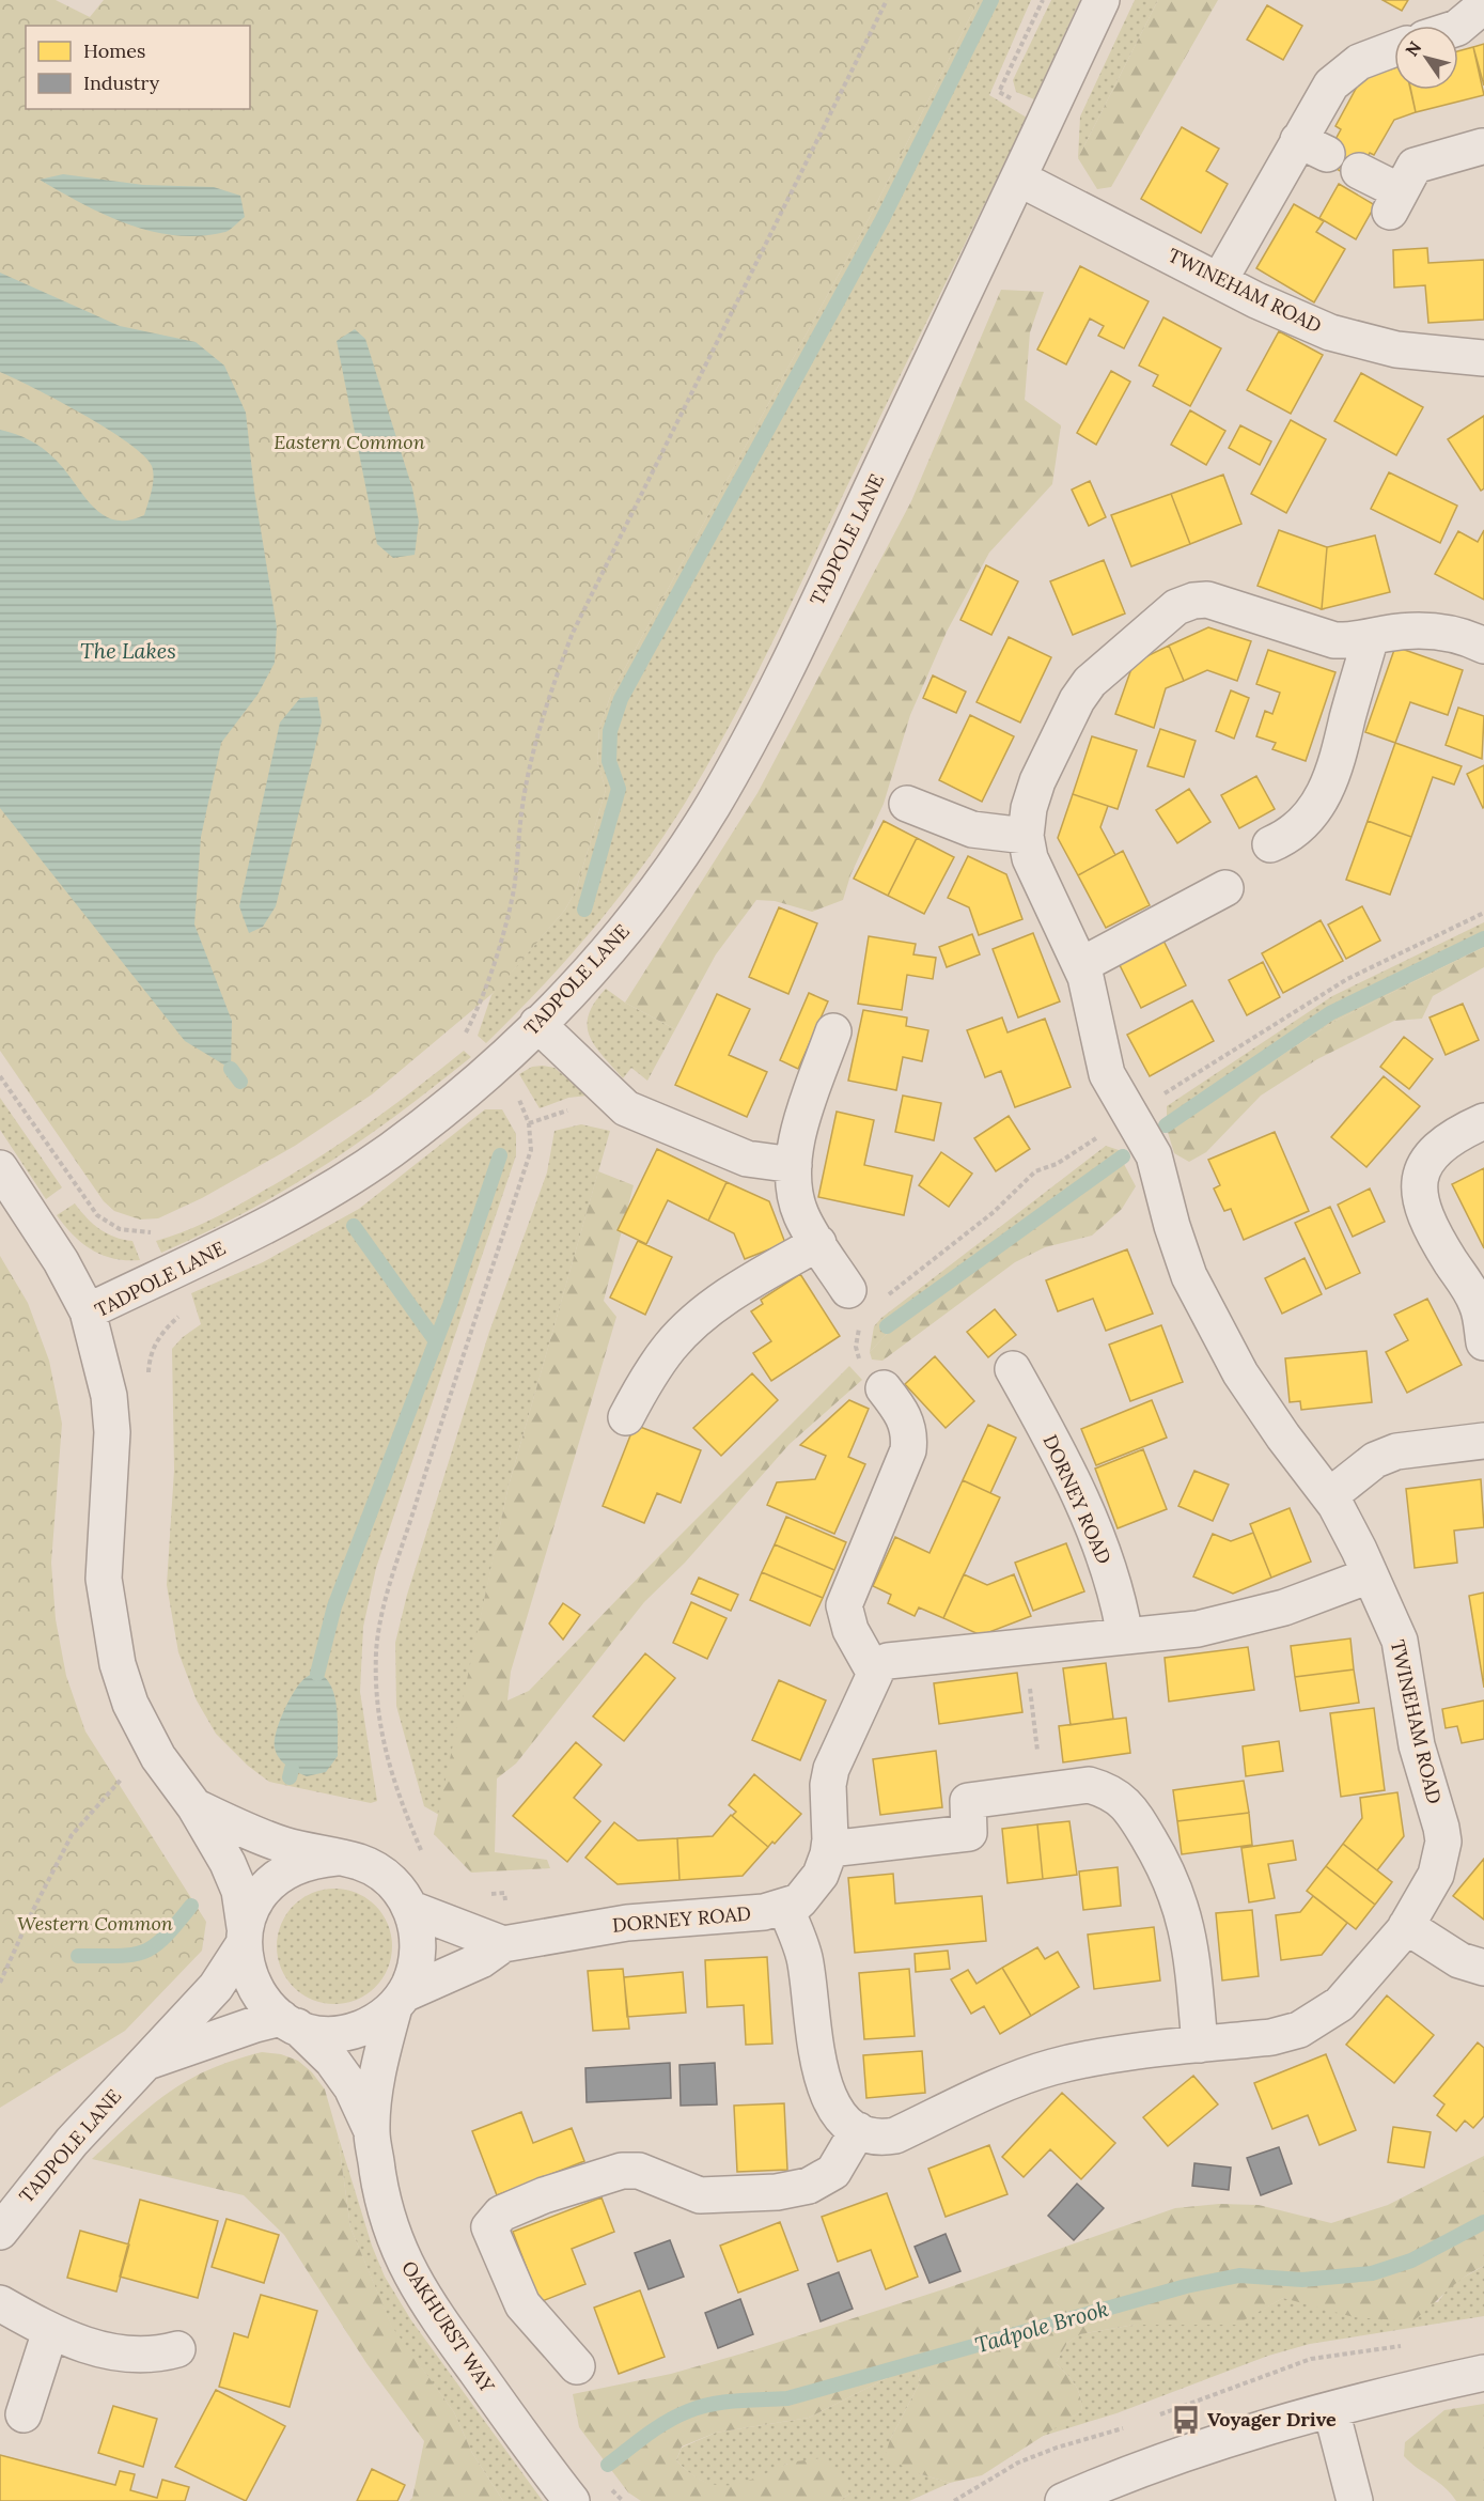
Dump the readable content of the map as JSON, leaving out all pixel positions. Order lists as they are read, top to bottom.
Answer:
{
  "streets": {
    "street": [
      "TWINEHAM ROAD",
      "TADPOLE LANE",
      "DORNEY ROAD",
      "OAKHURST WAY"
    ]
  },
  "crossings": [
    ["TWINEHAM ROAD", "TADPOLE LANE"],
    ["TADPOLE LANE", "DORNEY ROAD"],
    ["TADPOLE LANE", "OAKHURST WAY"],
    ["DORNEY ROAD", "OAKHURST WAY"]
  ],
  "water": ["The Lakes", "Tadpole Brook"],
  "parks": ["Eastern Common", "Western Common"],
  "places": {
    "bus stop": ["Voyager Drive"]
  },
  "legend": ["Homes", "Industry"],
  "north": "top left"
}
